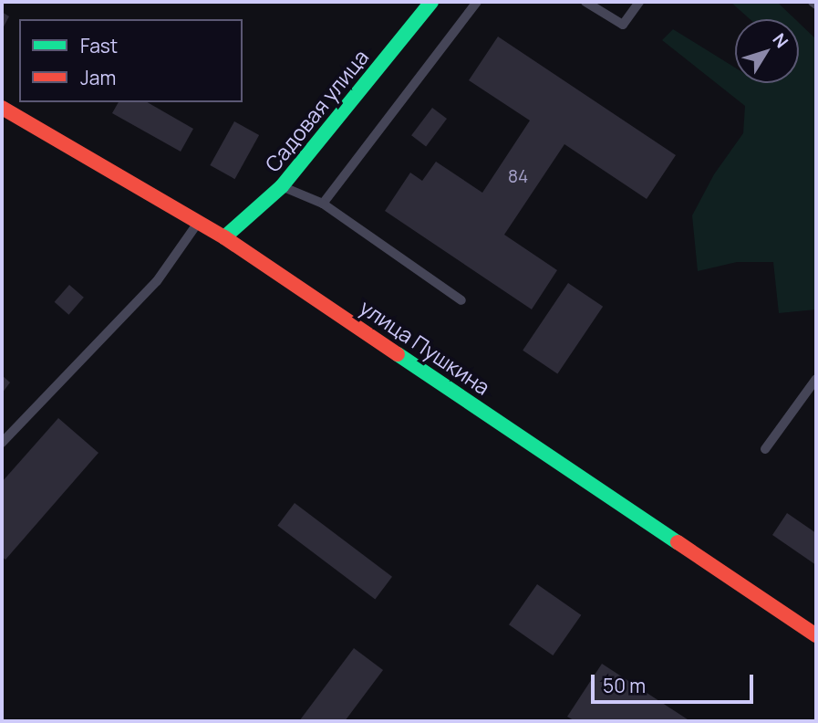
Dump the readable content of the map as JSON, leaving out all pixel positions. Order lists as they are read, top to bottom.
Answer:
{
  "streets": {
    "main road": ["Садовая улица", "улица Пушкина"]
  },
  "crossings": [
    ["Садовая улица", "улица Пушкина"]
  ],
  "house_numbers": ["84"],
  "legend": ["Fast", "Jam"],
  "scale_bar": "50 m",
  "north": "top right"
}
